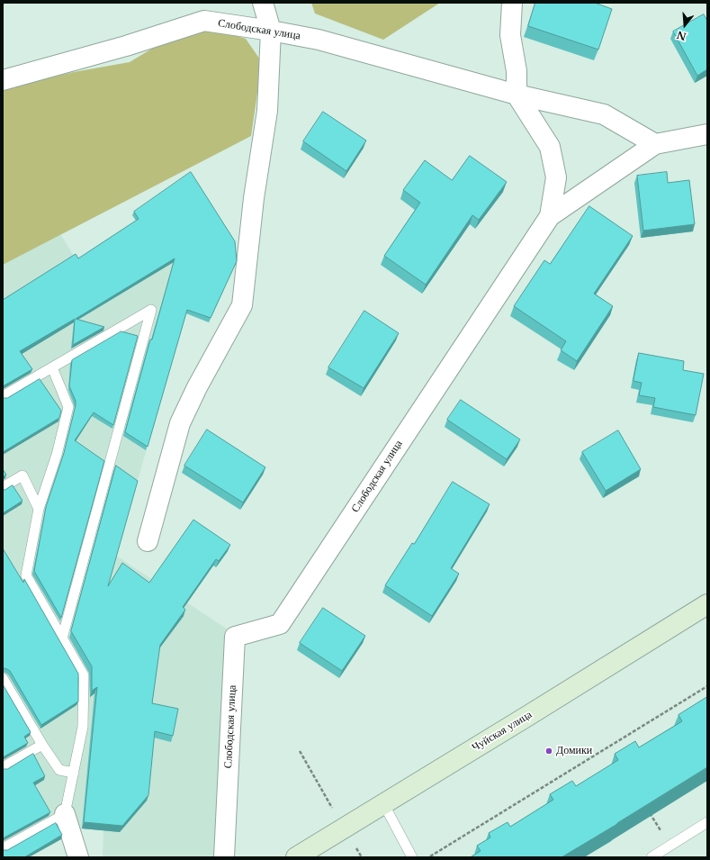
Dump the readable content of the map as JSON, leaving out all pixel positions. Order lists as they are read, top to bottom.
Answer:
{
  "streets": {
    "street": ["Слободская улица", "Чуйская улица"]
  },
  "places": ["Домики"],
  "north": "bottom"
}
